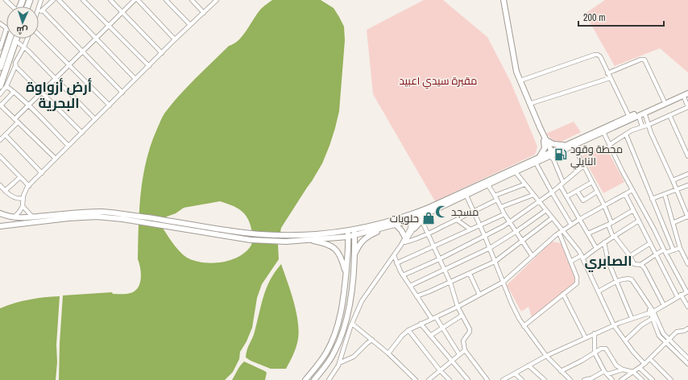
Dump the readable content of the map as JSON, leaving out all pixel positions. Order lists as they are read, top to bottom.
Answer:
{
  "districts": ["أرض أزواوة البحرية", "الصابري"],
  "parks": ["مقبرة سيدي اعبيد"],
  "places": {
    "fuel station": ["محطة وقود النايلي"],
    "mosque": ["مسجد"],
    "shop": ["حلويات"]
  },
  "scale_bar": "200 m",
  "north": "bottom"
}
